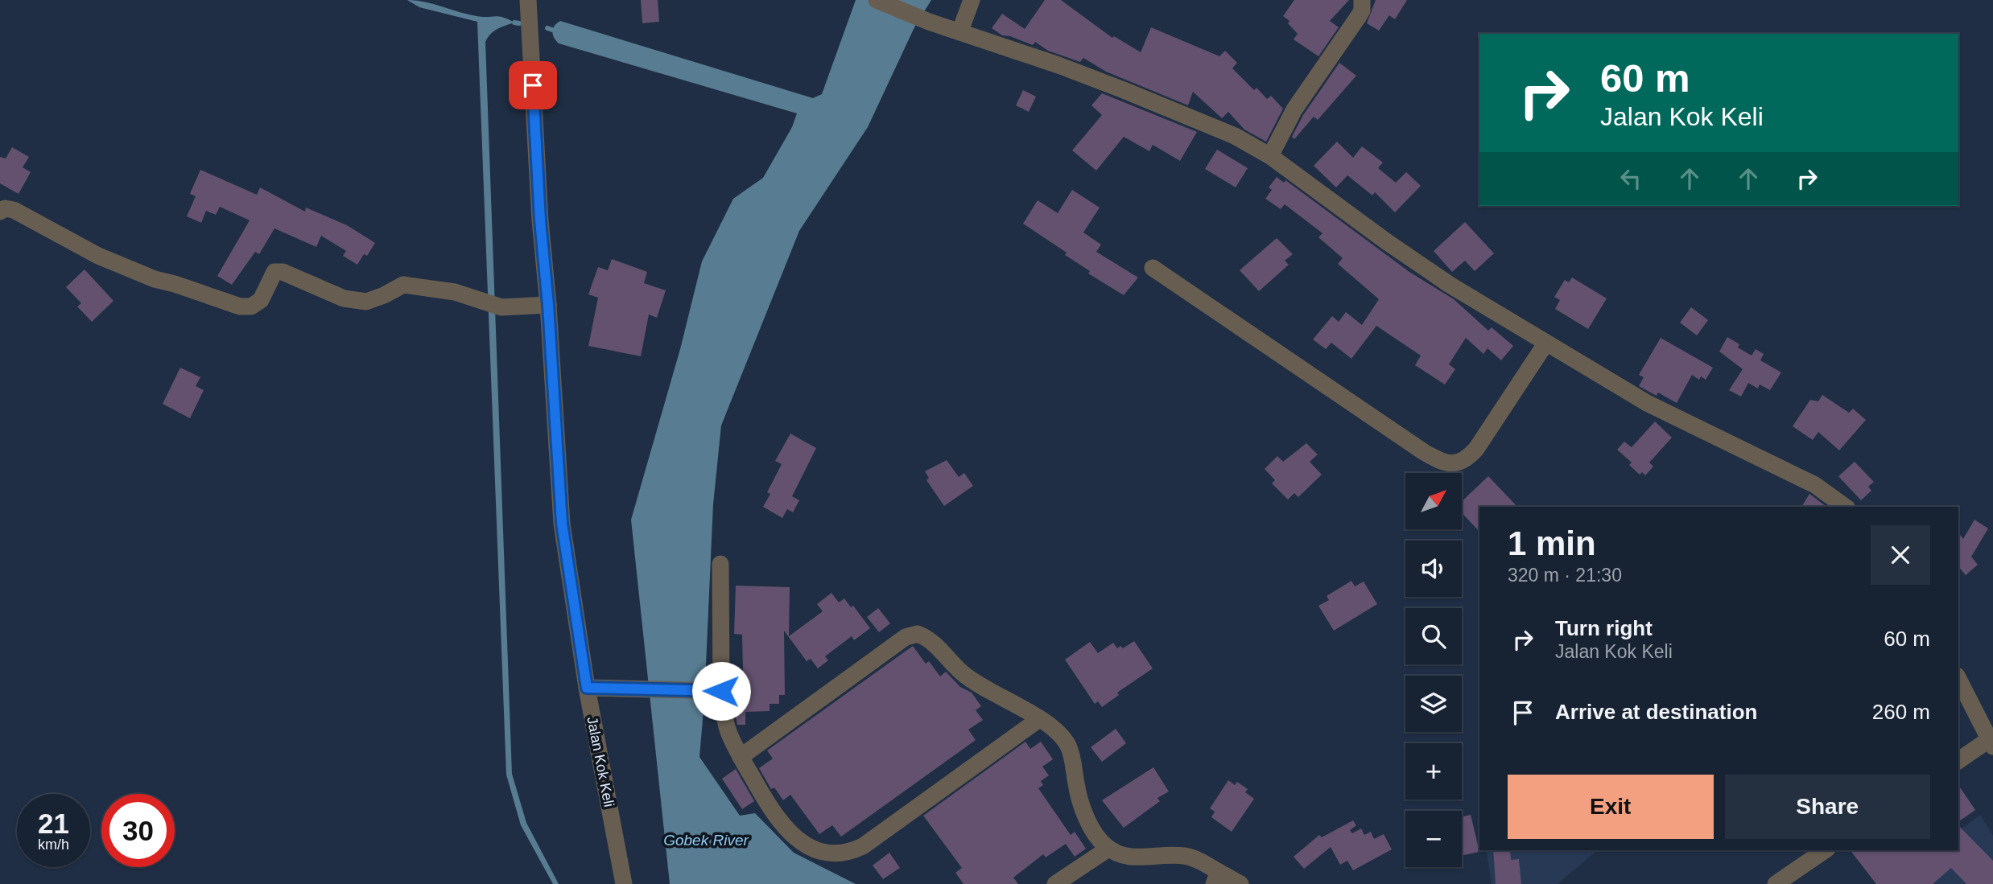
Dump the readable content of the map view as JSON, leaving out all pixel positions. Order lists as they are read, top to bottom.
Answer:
{
  "streets": {
    "street": ["Jalan Kok Keli"]
  },
  "water": ["Gobek River"],
  "north": "top right",
  "page": {
    "turn": ["60 m", "Jalan Kok Keli"],
    "map_buttons": ["+", "−"],
    "heading": ["1 min", "320 m · 21:30"],
    "list": [
      {
        "name": "Turn right",
        "note": "Jalan Kok Keli",
        "value": "60 m"
      },
      {
        "name": "Arrive at destination",
        "value": "260 m"
      }
    ],
    "buttons": ["Exit", "Share"],
    "speed": "21 km/h",
    "limit": "30"
  }
}
